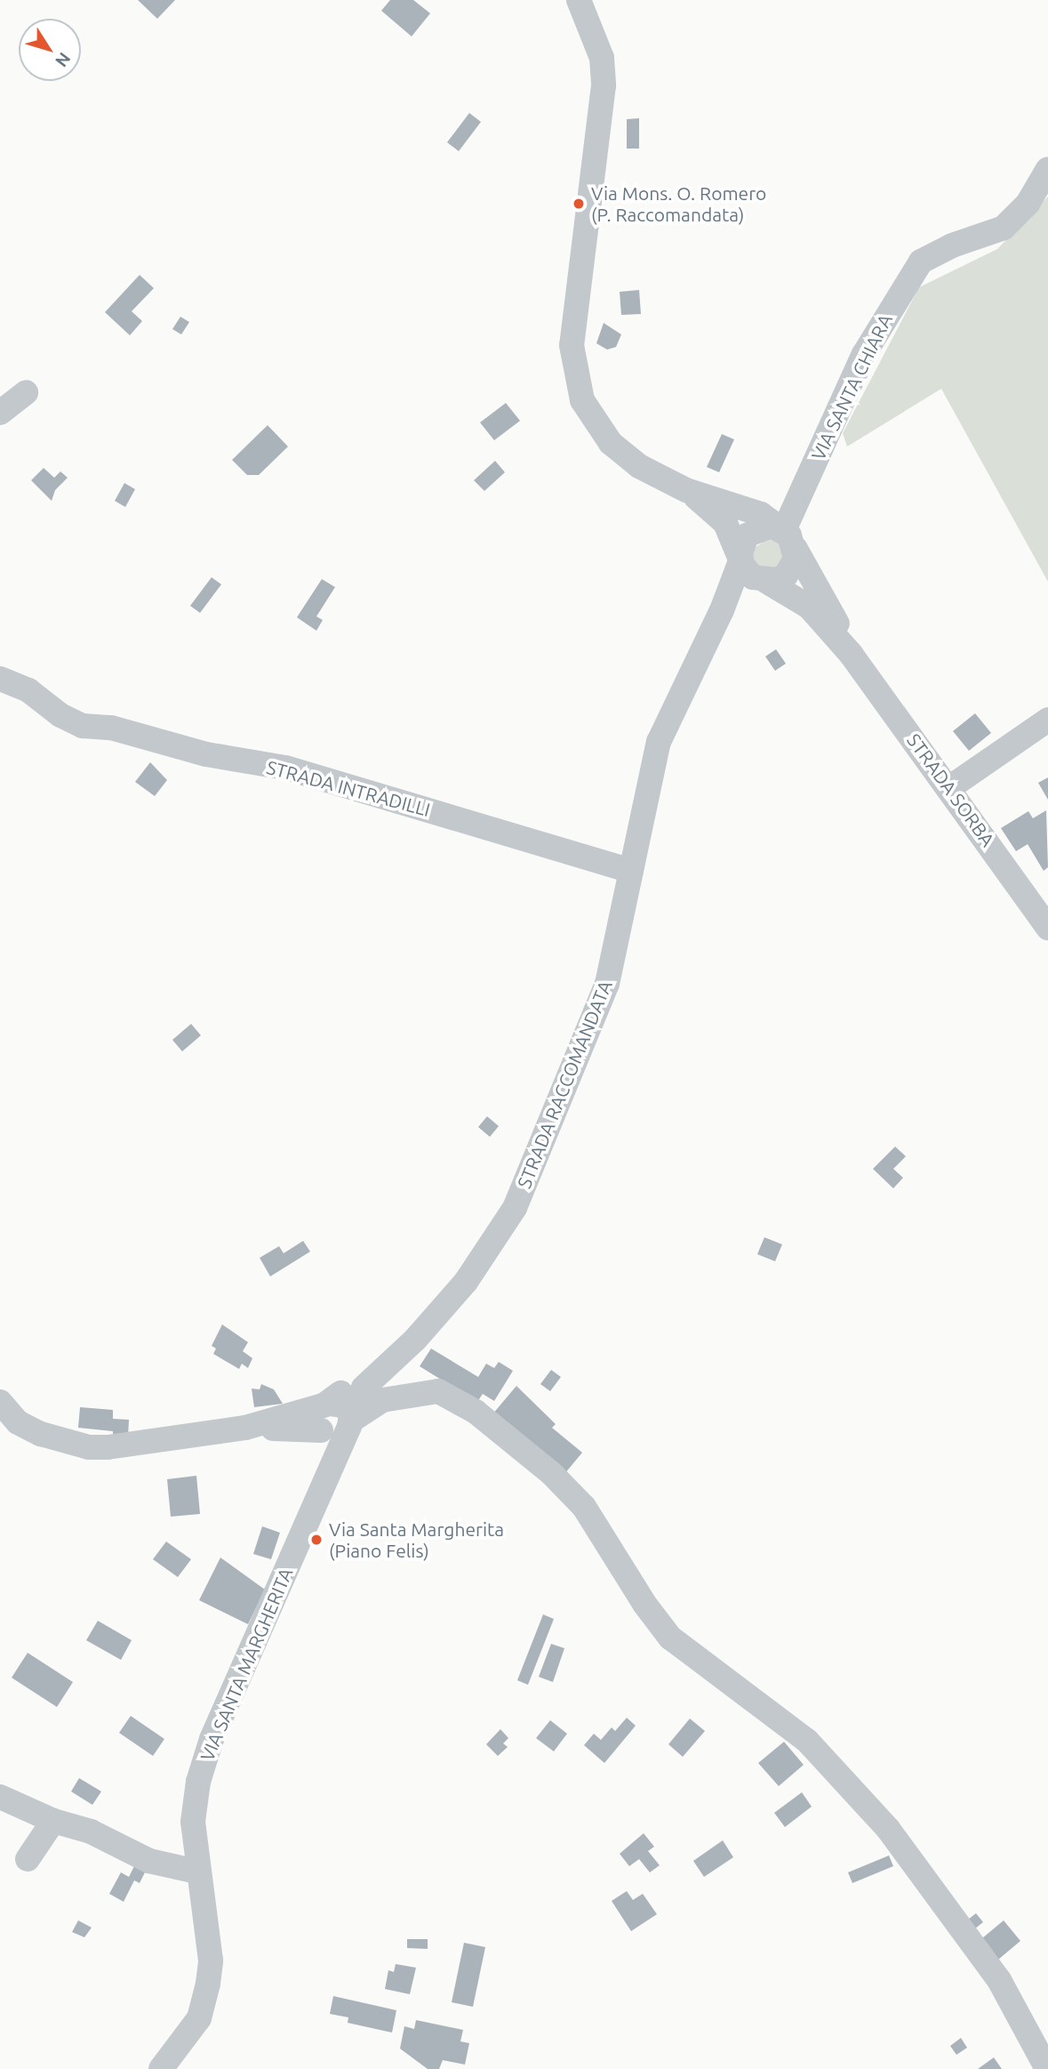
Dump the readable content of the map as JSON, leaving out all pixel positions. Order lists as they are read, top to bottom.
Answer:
{
  "streets": {
    "street": [
      "VIA SANTA CHIARA",
      "STRADA INTRADILLI",
      "STRADA SORBA",
      "STRADA RACCOMANDATA",
      "VIA SANTA MARGHERITA"
    ]
  },
  "crossings": [
    ["STRADA INTRADILLI", "STRADA RACCOMANDATA"],
    ["STRADA RACCOMANDATA", "VIA SANTA MARGHERITA"]
  ],
  "places": ["Via Mons. O. Romero (P. Raccomandata)", "Via Santa Margherita (Piano Felis)"],
  "north": "bottom right"
}
